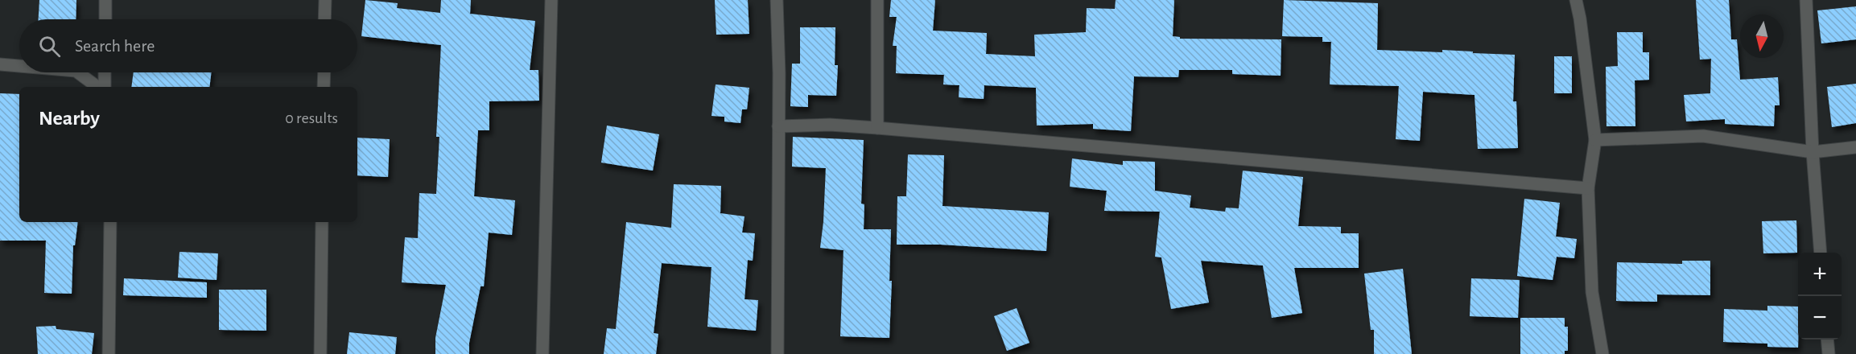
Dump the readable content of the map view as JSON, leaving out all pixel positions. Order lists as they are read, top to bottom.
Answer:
{
  "north": "bottom",
  "page": {
    "search": "Search here",
    "heading": ["Nearby", "0 results"],
    "map_buttons": ["+", "−"]
  }
}
